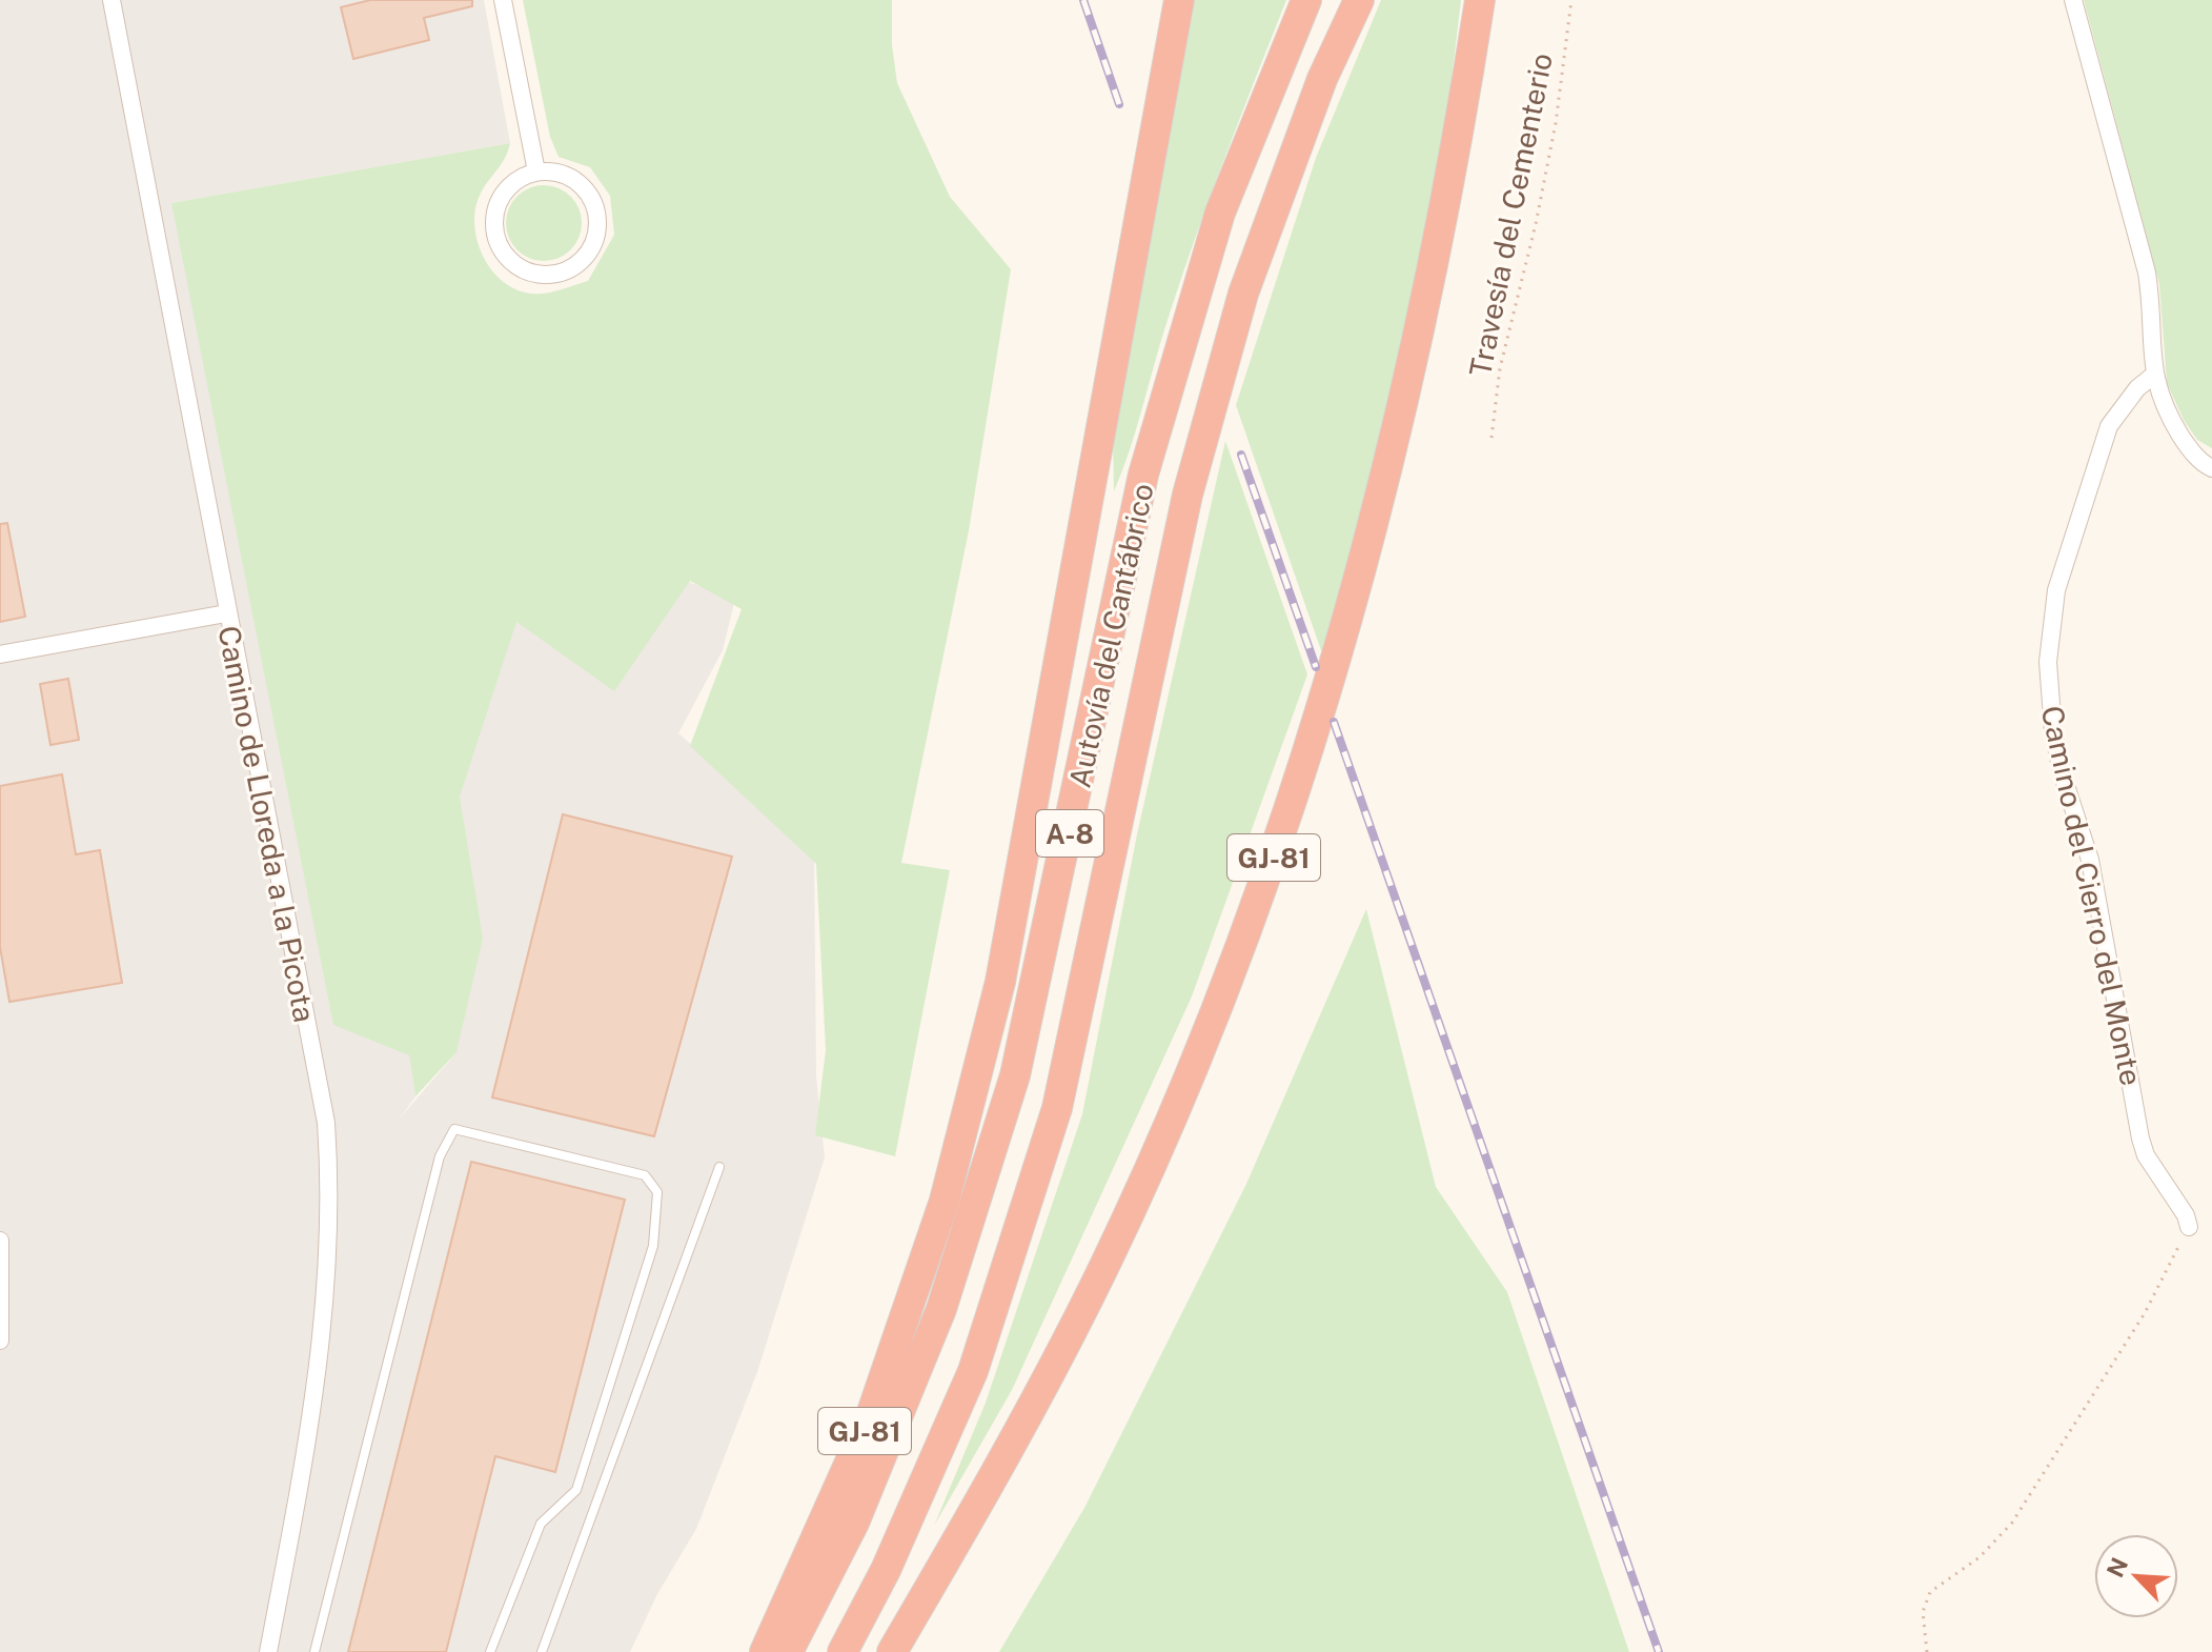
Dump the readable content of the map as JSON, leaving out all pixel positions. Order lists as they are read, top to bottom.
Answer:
{
  "streets": {
    "highway": ["Autovía del Cantábrico", "A-8", "GJ-81"],
    "street": ["Camino de Lloreda a la Picota", "Camino del Cierro del Monte"],
    "path": ["Travesía del Cementerio"]
  },
  "north": "top left"
}
